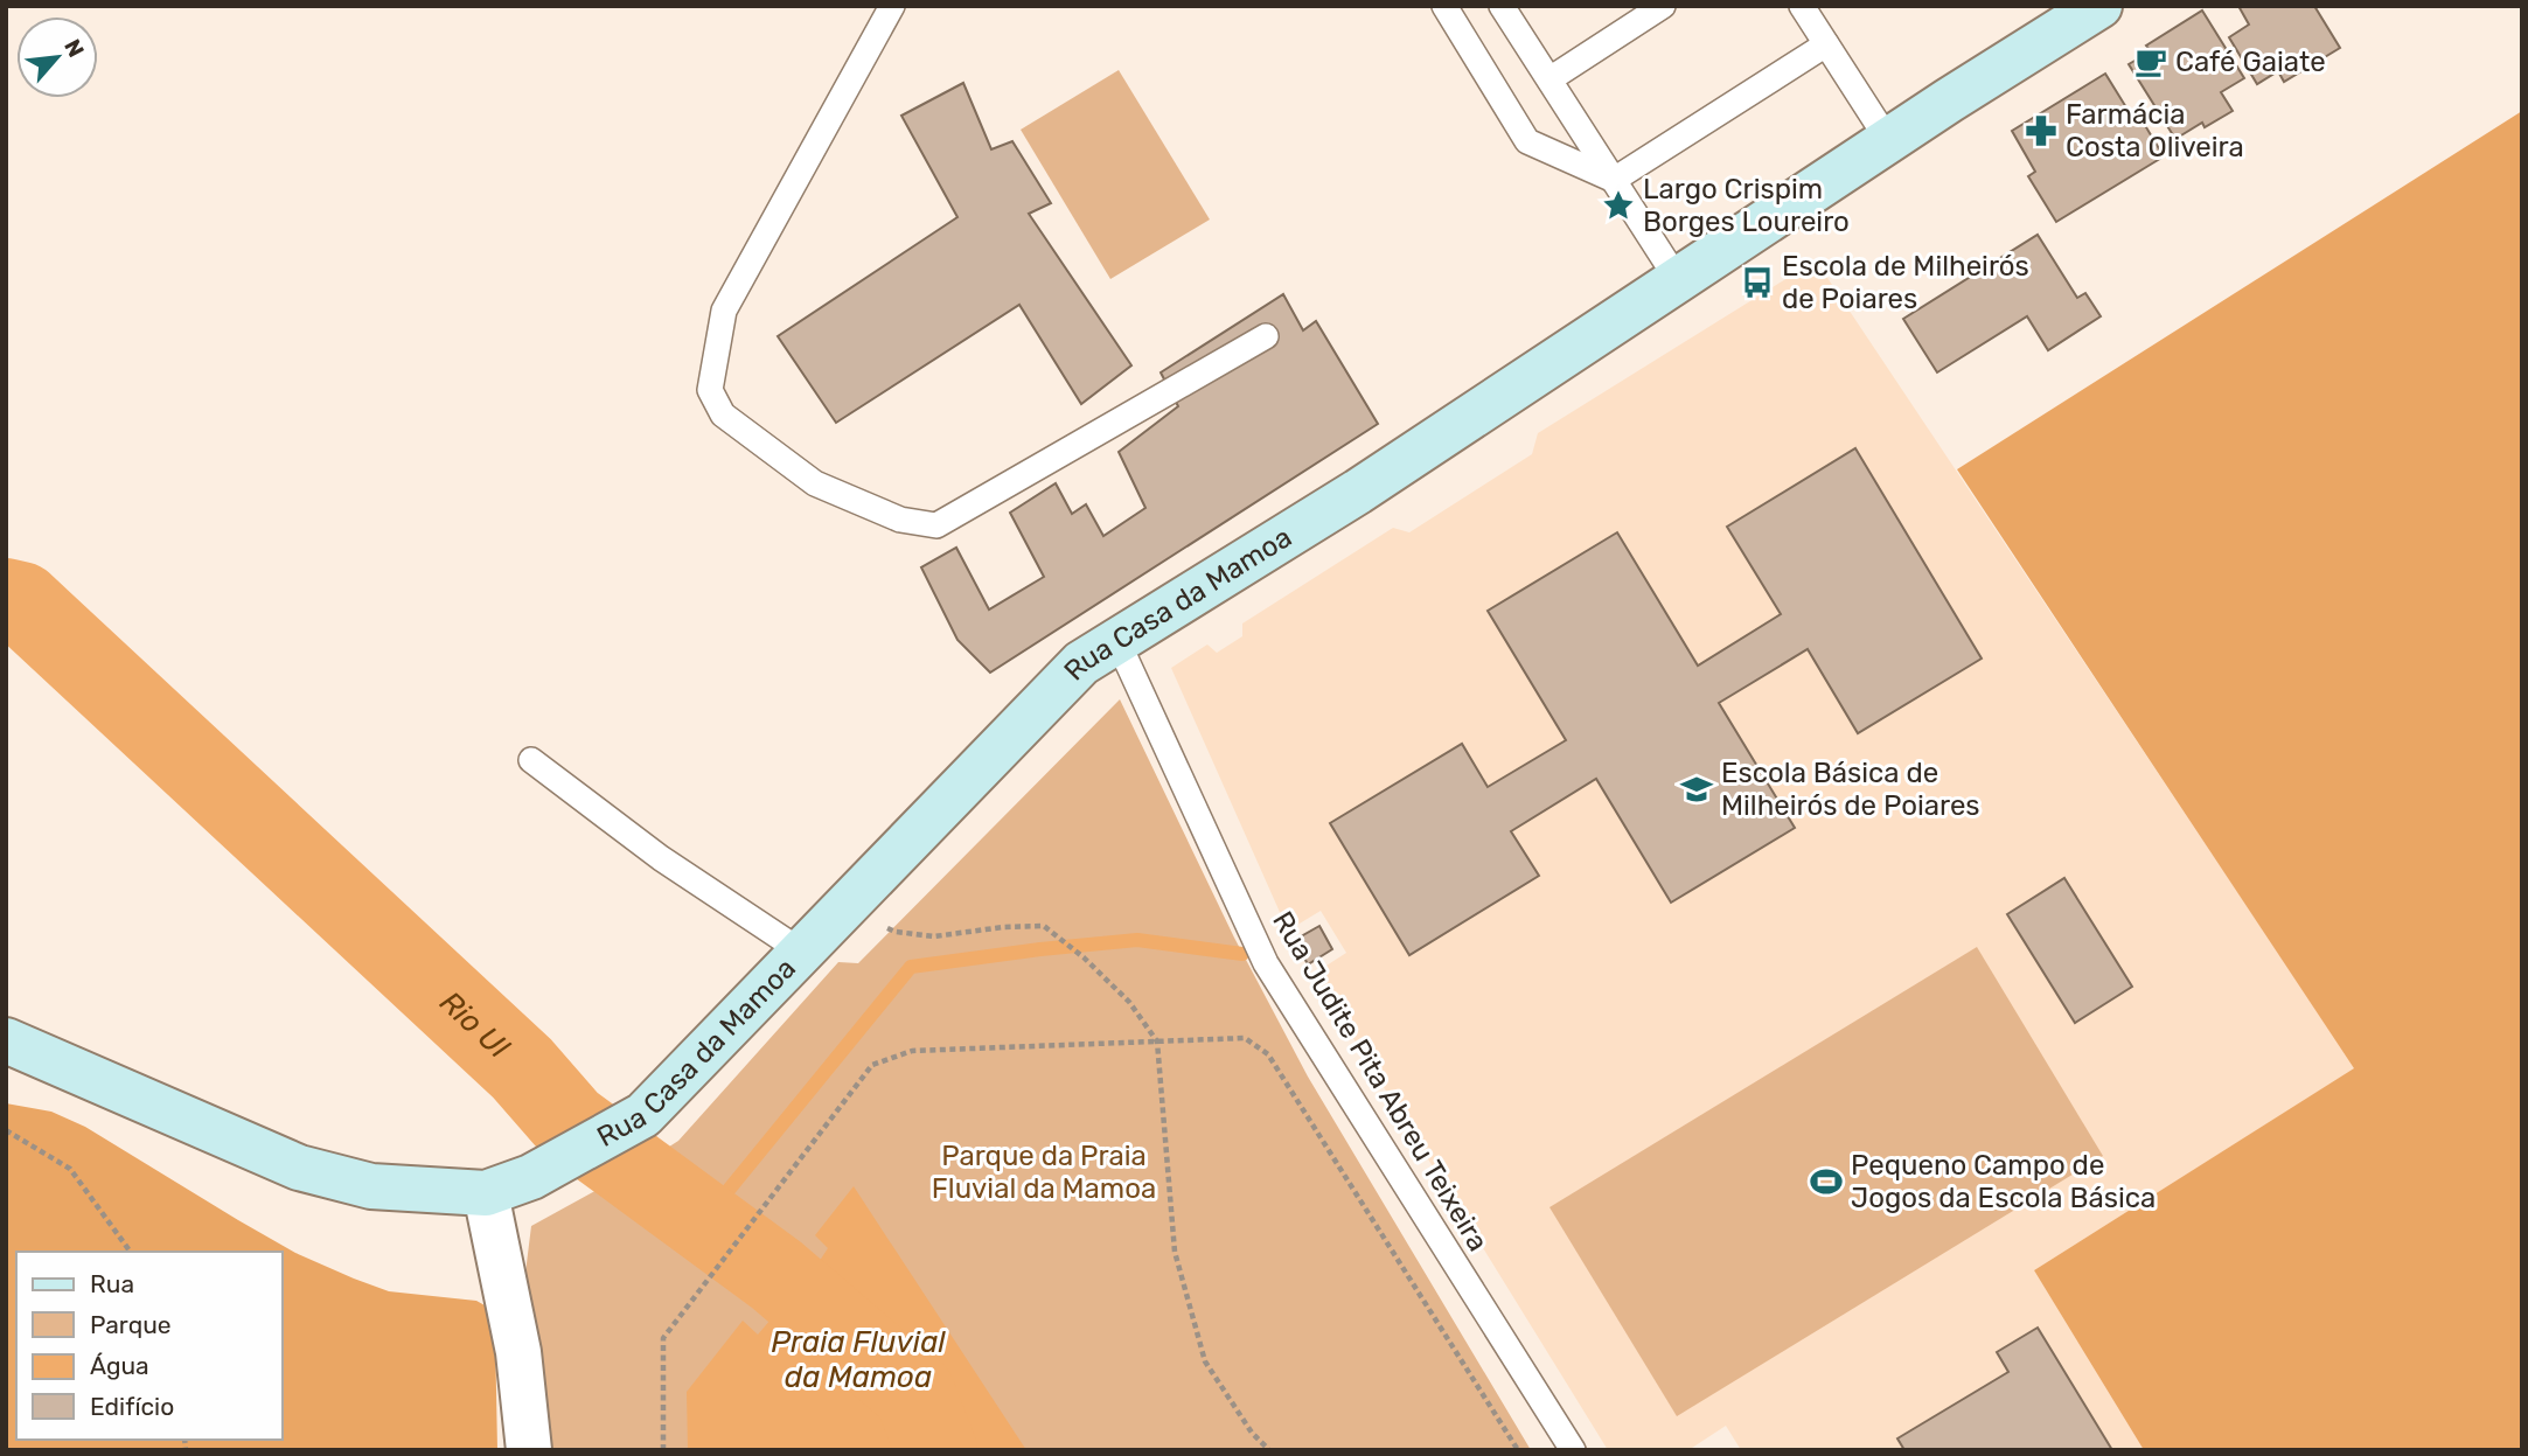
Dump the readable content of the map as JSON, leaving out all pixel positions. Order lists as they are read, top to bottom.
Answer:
{
  "streets": {
    "street": ["Rua Casa da Mamoa"],
    "lane": ["Rua Judite Pita Abreu Teixeira"]
  },
  "crossings": [
    ["Rua Casa da Mamoa", "Rua Judite Pita Abreu Teixeira"]
  ],
  "water": ["Rio Ul", "Praia Fluvial da Mamoa"],
  "parks": ["Parque da Praia Fluvial da Mamoa"],
  "places": {
    "cafe": ["Café Gaiate"],
    "pharmacy": ["Farmácia Costa Oliveira"],
    "place": ["Largo Crispim Borges Loureiro"],
    "bus stop": ["Escola de Milheirós de Poiares"],
    "school or university": ["Escola Básica de Milheirós de Poiares"],
    "sports": ["Pequeno Campo de Jogos da Escola Básica"]
  },
  "legend": [
    "Rua",
    "Parque",
    "Água",
    "Edifício"
  ],
  "north": "top right"
}
